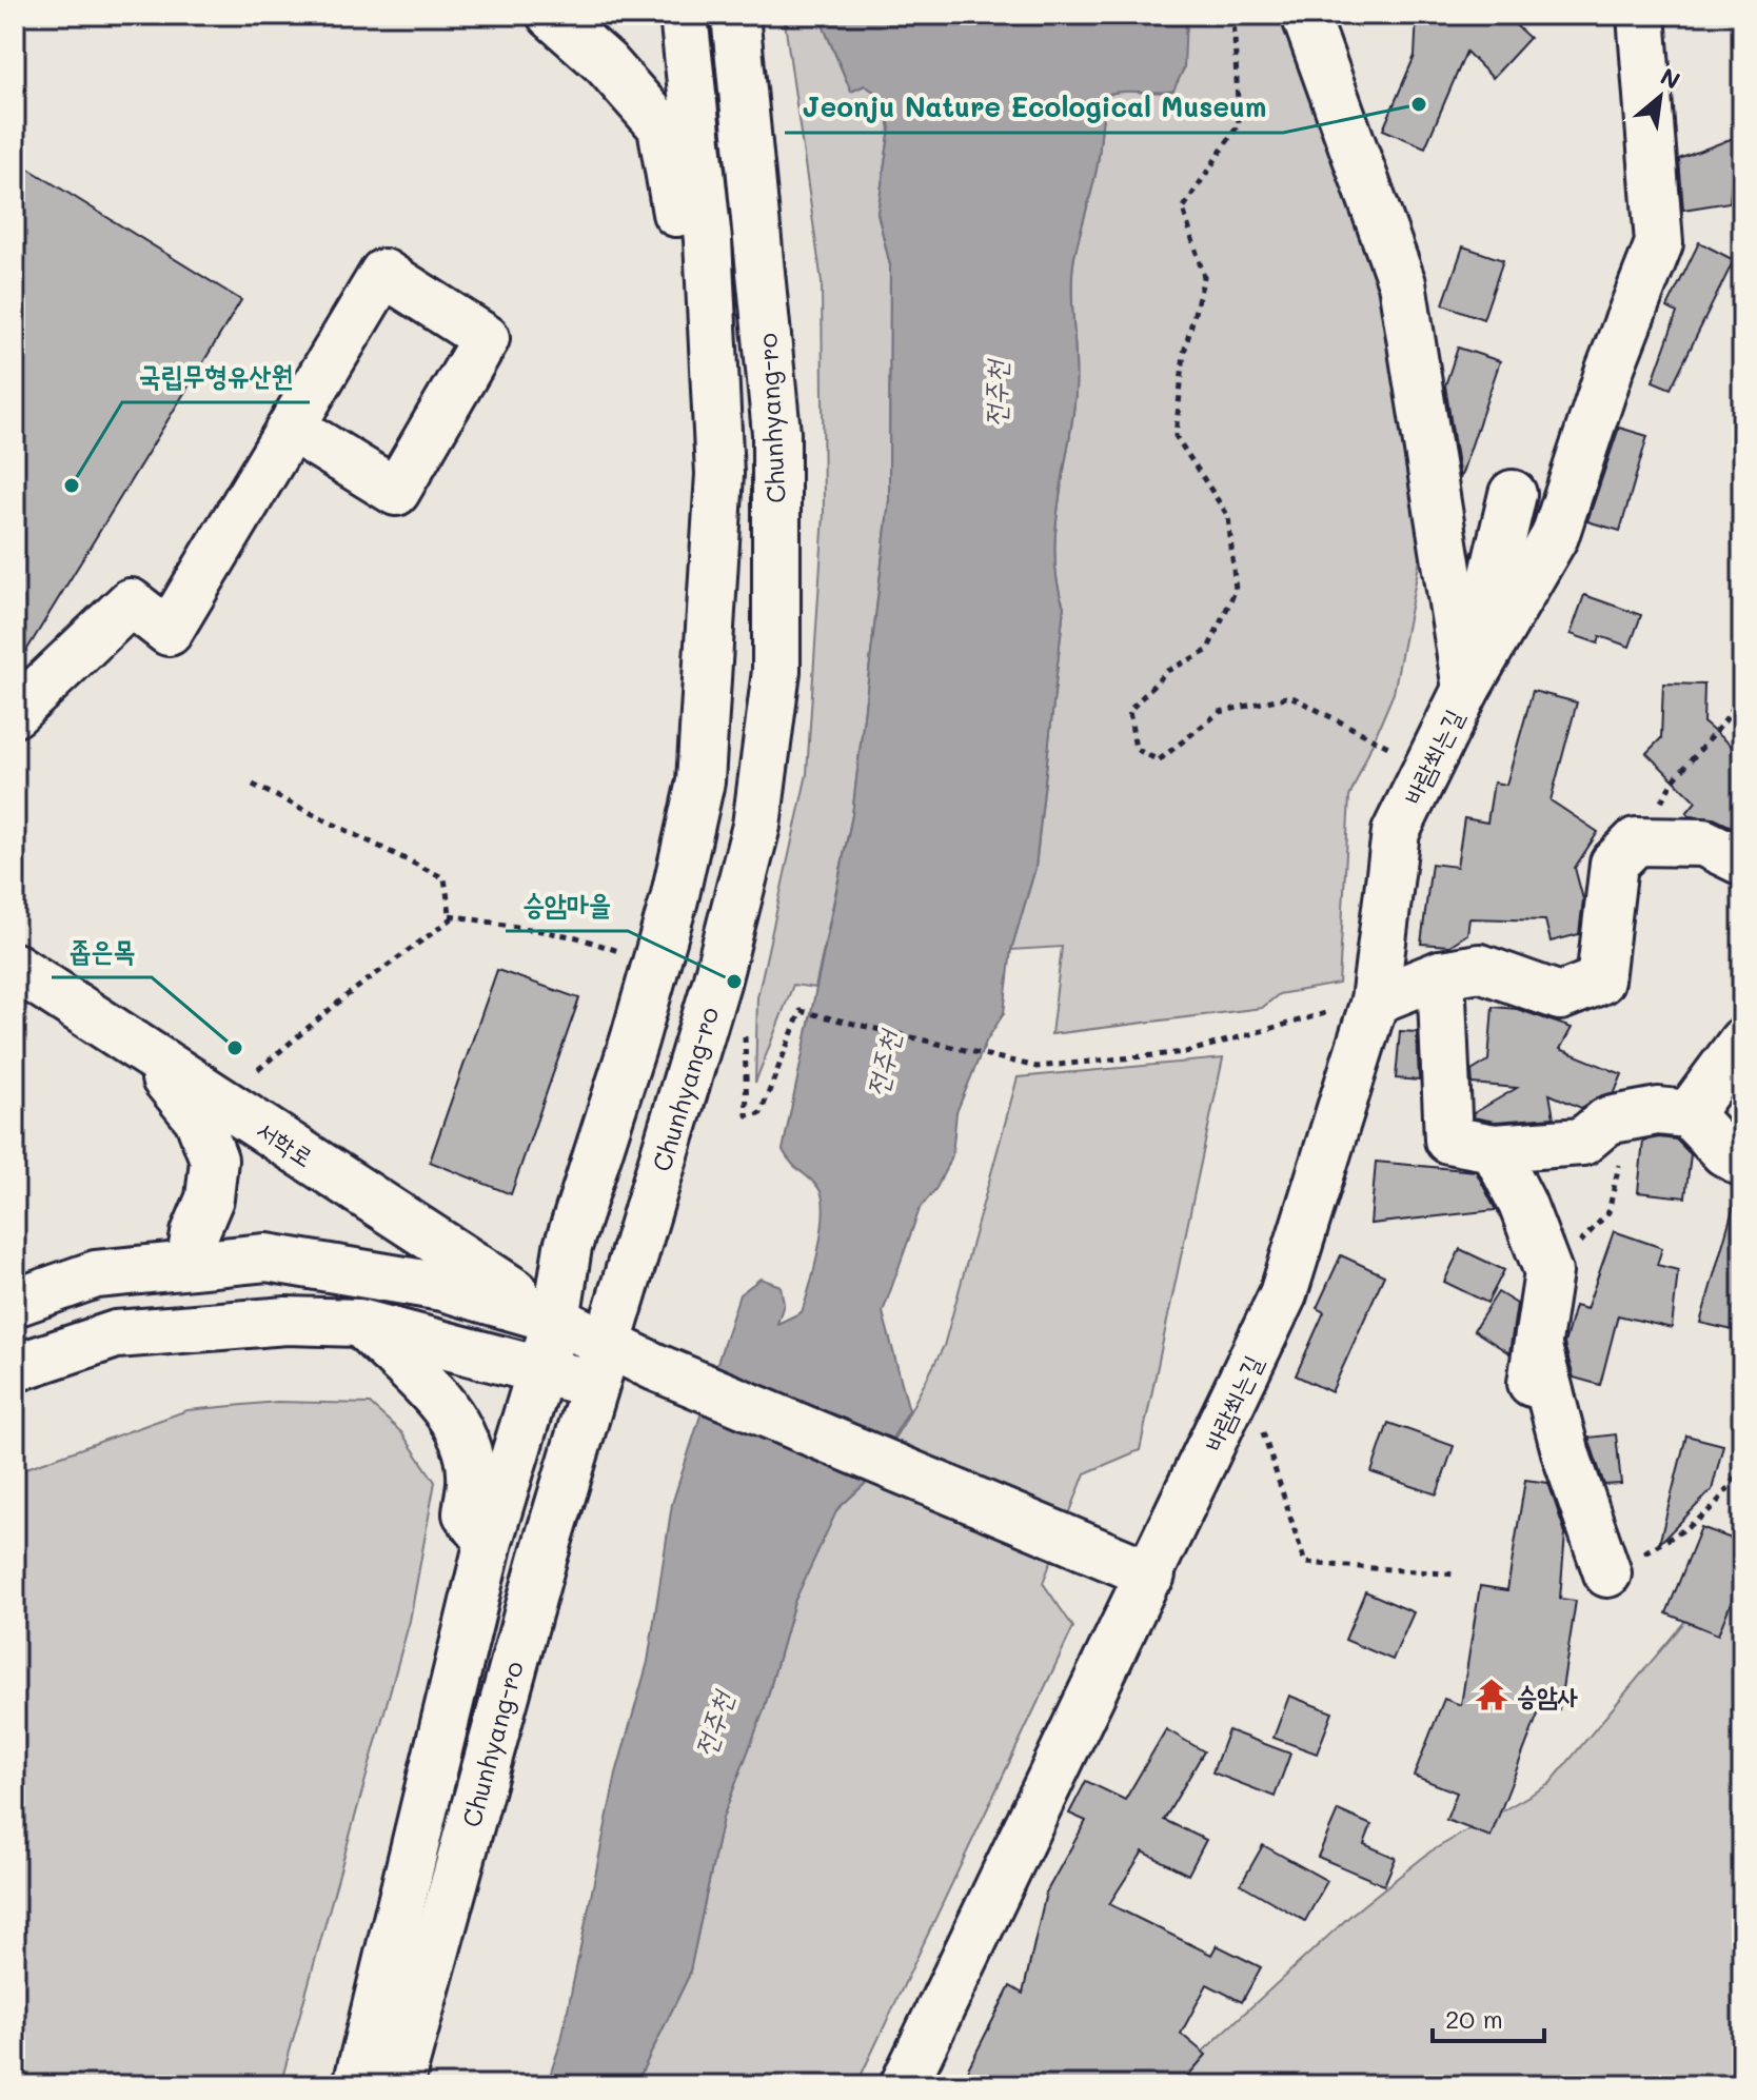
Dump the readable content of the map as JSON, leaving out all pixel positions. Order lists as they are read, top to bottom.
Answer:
{
  "streets": {
    "street": ["Chunhyang-ro", "바람쐬는길", "서학로"]
  },
  "crossings": [
    ["Chunhyang-ro", "서학로"]
  ],
  "water": ["전주천"],
  "places": {
    "other": [
      "Jeonju Nature Ecological Museum",
      "국립무형유산원",
      "승암마을",
      "좁은목"
    ],
    "temple": ["승암사"]
  },
  "scale_bar": "20 m",
  "north": "top right"
}
